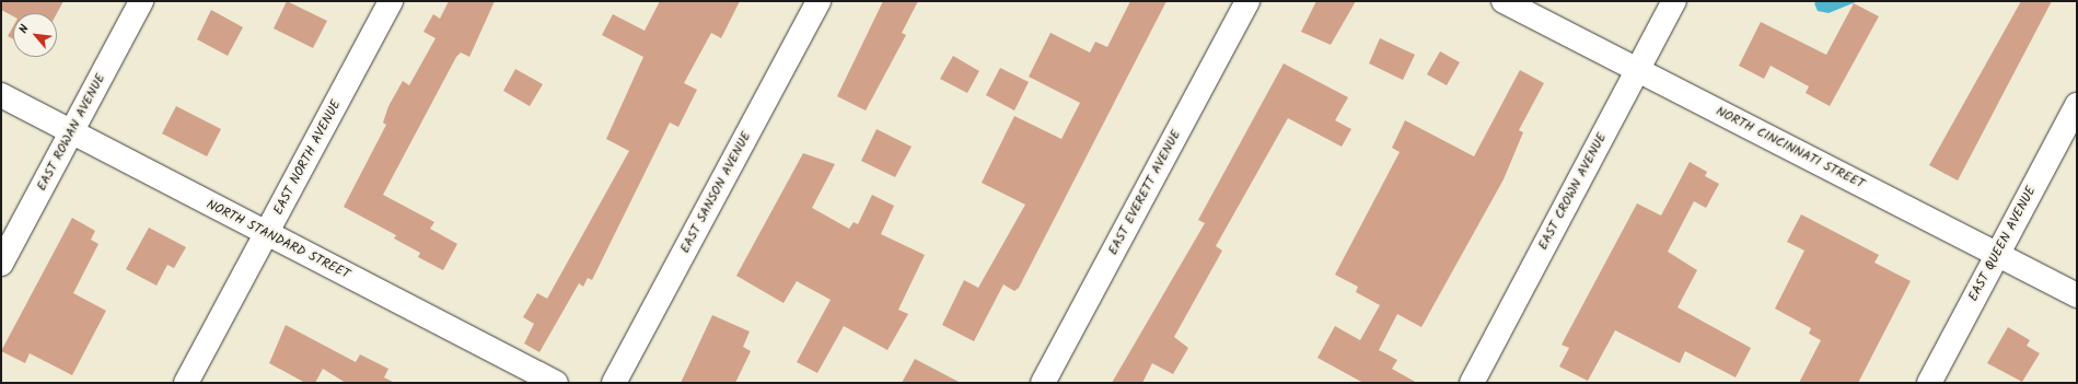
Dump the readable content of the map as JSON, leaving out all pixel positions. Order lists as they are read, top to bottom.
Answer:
{
  "streets": {
    "street": [
      "EAST ROWAN AVENUE",
      "NORTH CINCINNATI STREET",
      "EAST NORTH AVENUE",
      "EAST CROWN AVENUE",
      "EAST SANSON AVENUE",
      "EAST EVERETT AVENUE",
      "NORTH STANDARD STREET",
      "EAST QUEEN AVENUE"
    ]
  },
  "crossings": [
    ["EAST ROWAN AVENUE", "NORTH STANDARD STREET"],
    ["NORTH CINCINNATI STREET", "EAST CROWN AVENUE"],
    ["NORTH CINCINNATI STREET", "EAST QUEEN AVENUE"],
    ["EAST NORTH AVENUE", "NORTH STANDARD STREET"]
  ],
  "north": "top left"
}
